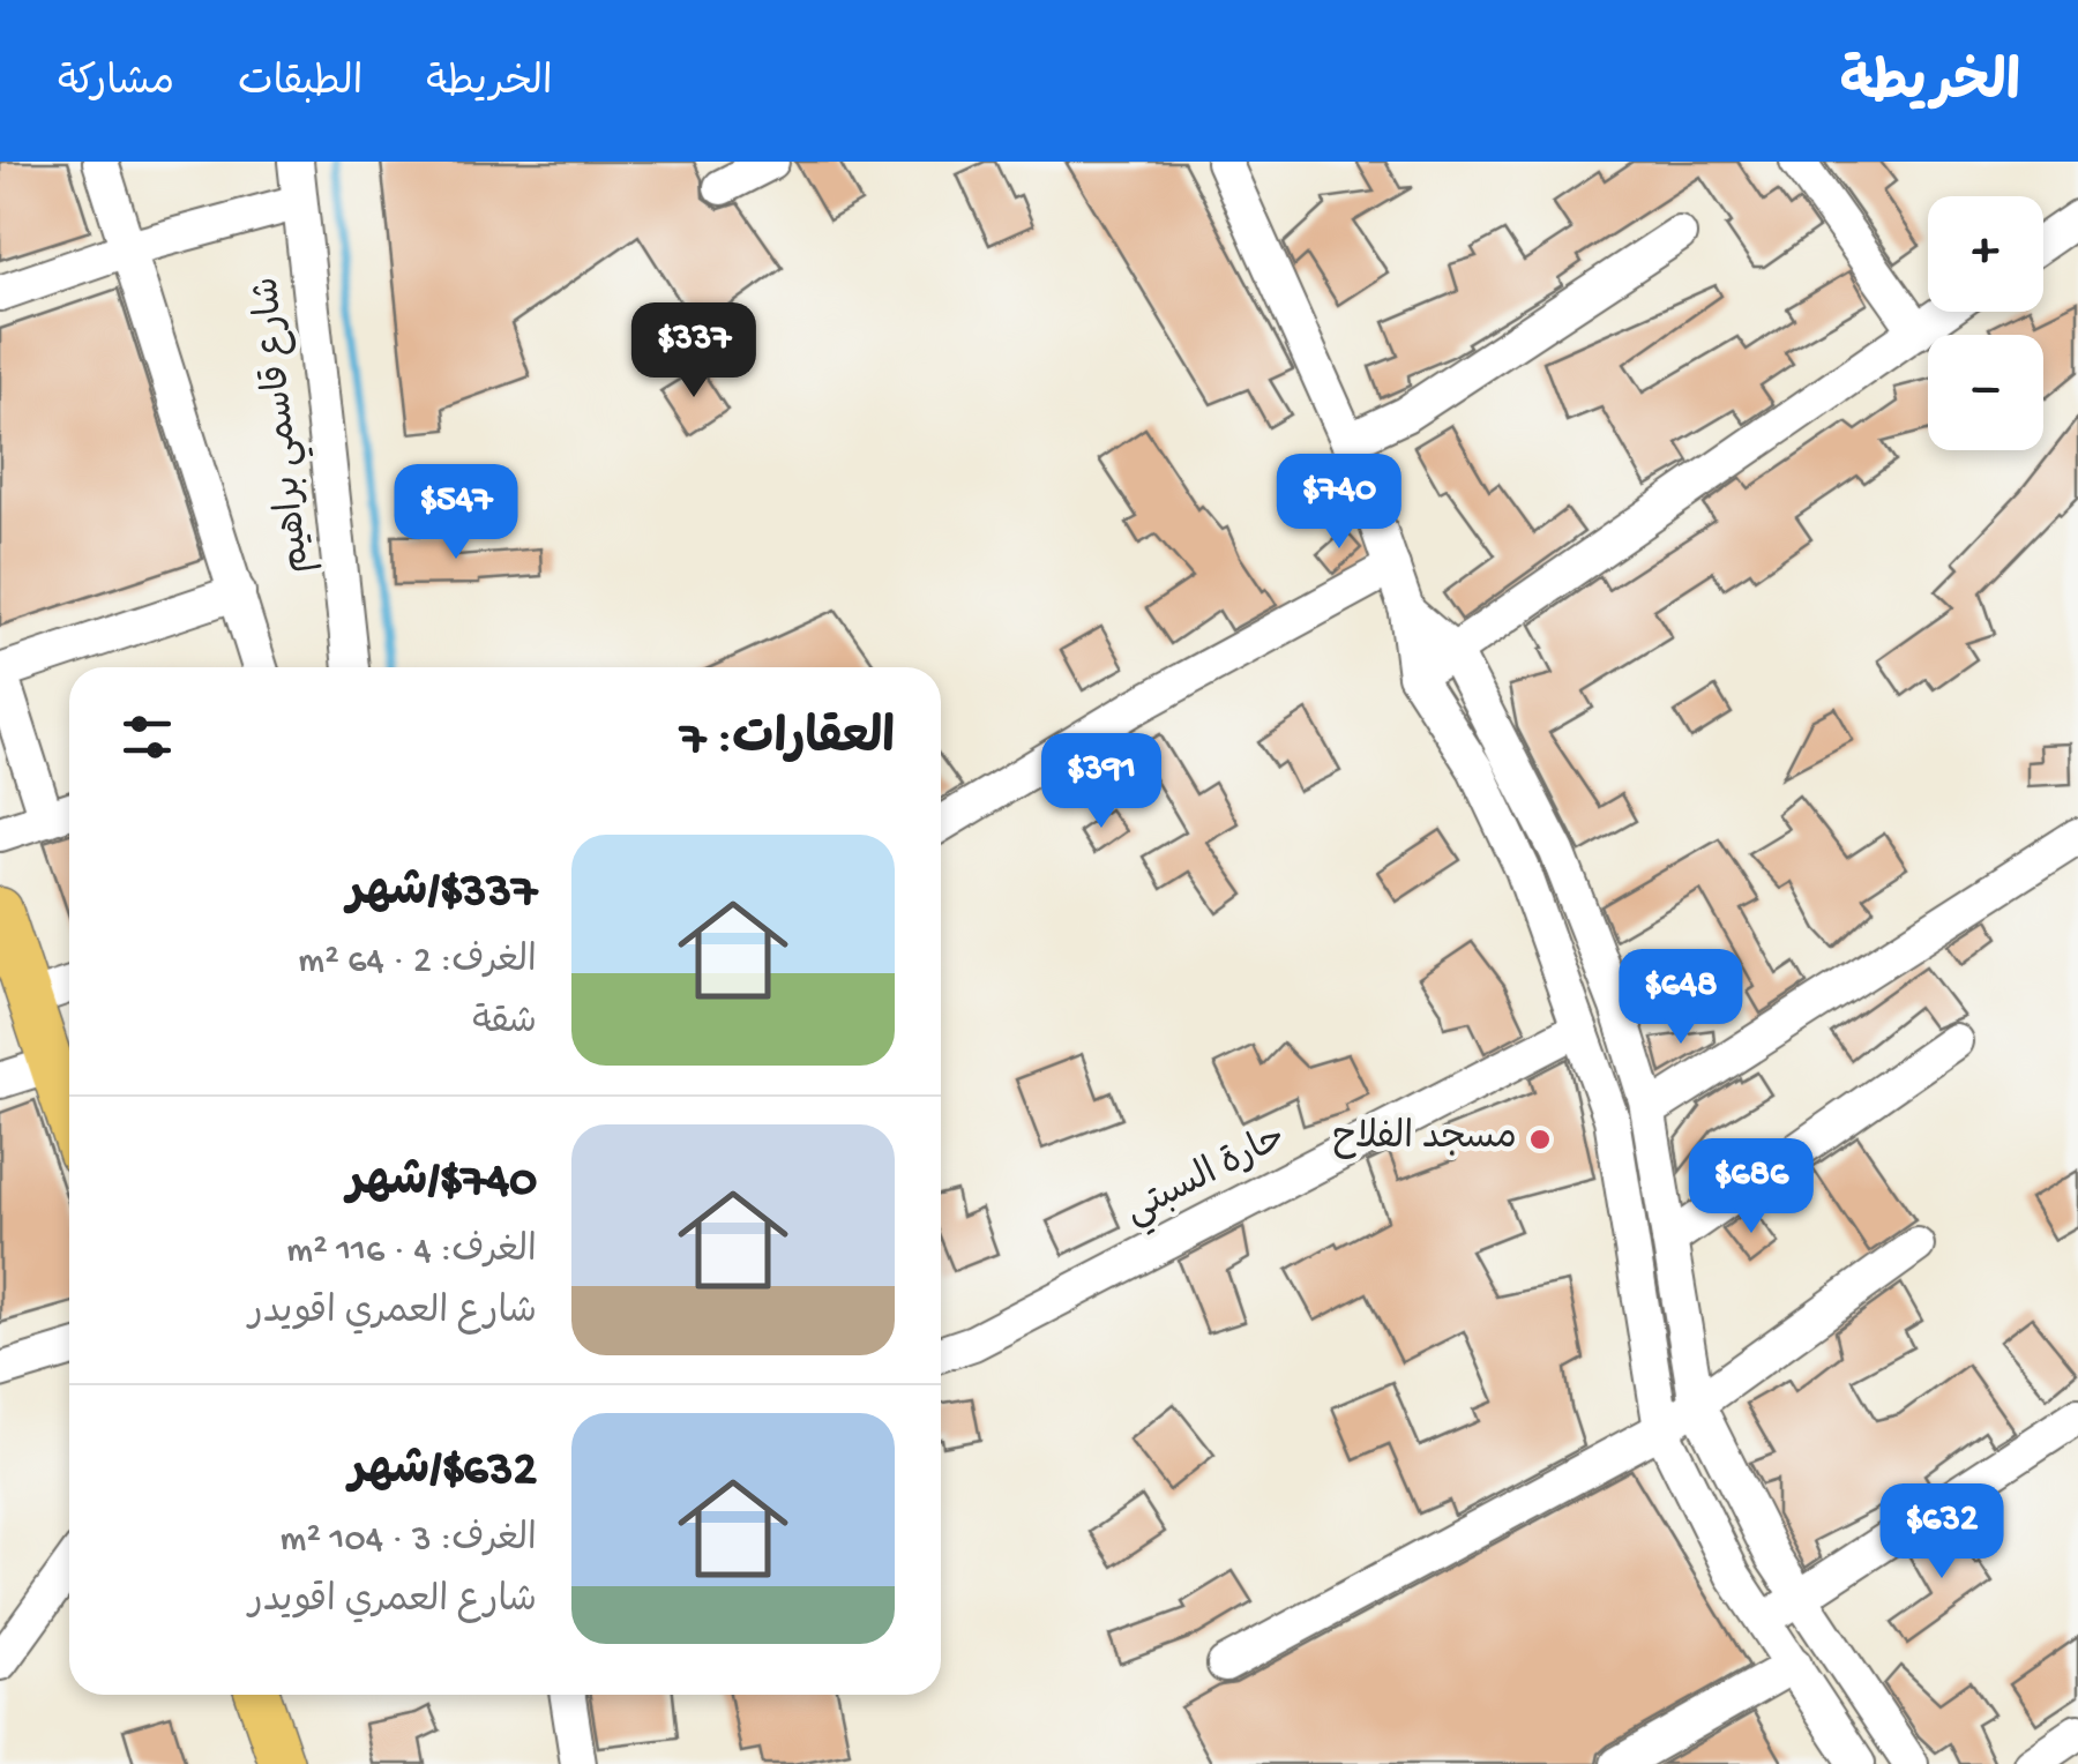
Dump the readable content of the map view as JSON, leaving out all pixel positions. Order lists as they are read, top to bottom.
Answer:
{
  "streets": {
    "street": ["شارع قاسمي براهيم", "حارة السبتي"]
  },
  "places": ["مسجد الفلاح"],
  "page": {
    "header": "الخريطة",
    "nav": ["الخريطة", "الطبقات", "مشاركة"],
    "map_buttons": ["+", "−"],
    "price": [
      "$337",
      "$740",
      "$547",
      "$391",
      "$648",
      "$686",
      "$632"
    ],
    "heading": "العقارات: 7",
    "list": [
      {
        "name": "$337/شهر",
        "note": "الغرف: 2 · 64 m² · شقة"
      },
      {
        "name": "$740/شهر",
        "note": "الغرف: 4 · 116 m² · شارع العمري اقويدر"
      },
      {
        "name": "$632/شهر",
        "note": "الغرف: 3 · 104 m² · شارع العمري اقويدر"
      }
    ]
  }
}
